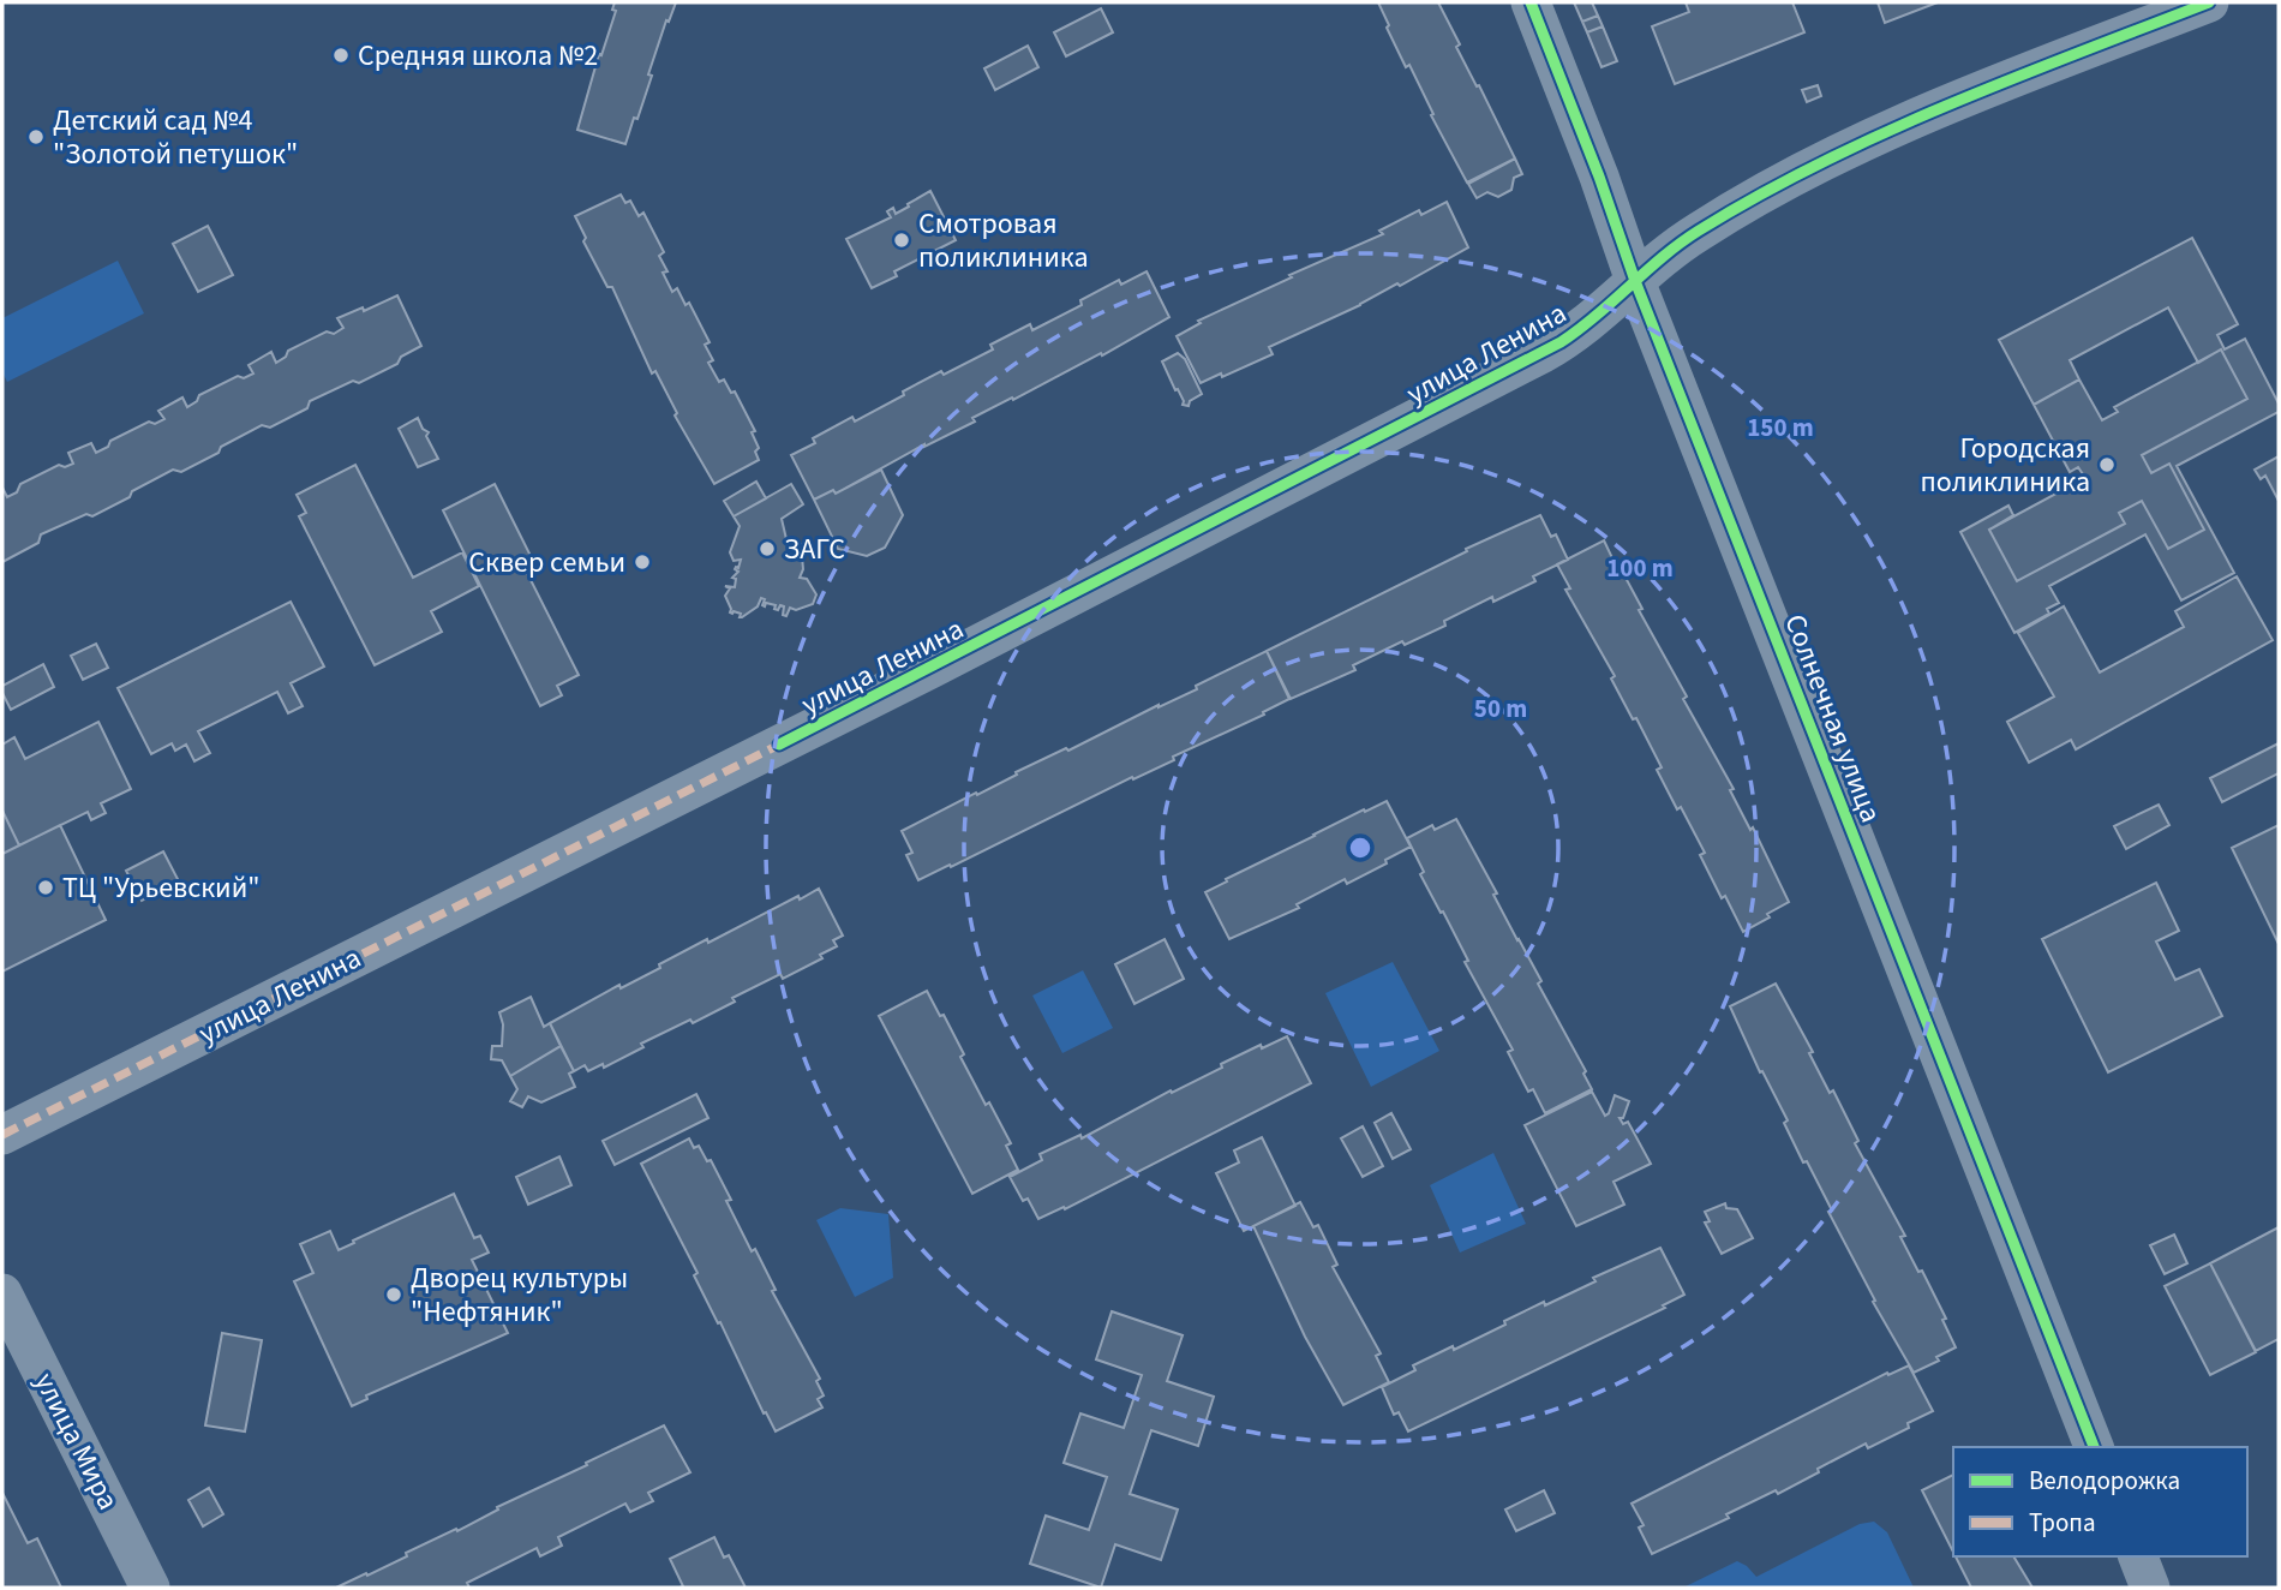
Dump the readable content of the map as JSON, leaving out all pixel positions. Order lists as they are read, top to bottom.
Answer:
{
  "streets": {
    "street": ["улица Ленина", "Солнечная улица", "улица Мира"]
  },
  "crossings": [
    ["улица Ленина", "Солнечная улица"]
  ],
  "places": [
    "Средняя школа №2",
    "Детский сад №4 \"Золотой петушок\"",
    "Смотровая поликлиника",
    "Городская поликлиника",
    "ЗАГС",
    "Сквер семьи",
    "ТЦ \"Урьевский\"",
    "Дворец культуры \"Нефтяник\""
  ],
  "legend": ["Велодорожка", "Тропа"],
  "rings": ["150 m", "100 m", "50 m"]
}
